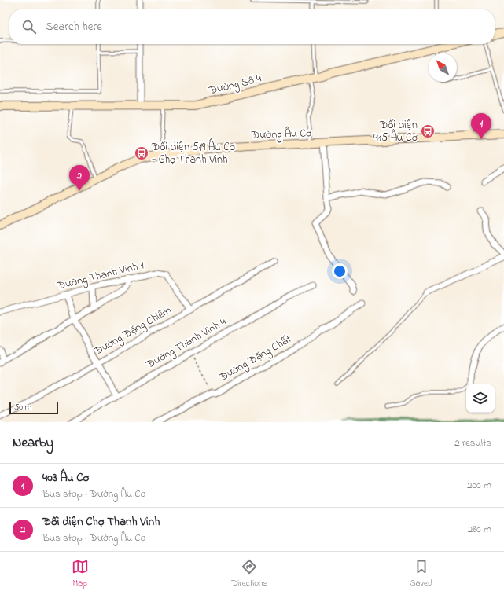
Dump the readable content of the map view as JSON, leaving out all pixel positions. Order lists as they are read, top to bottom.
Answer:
{
  "streets": {
    "main road": ["Đường Số 4", "Đường Âu Cơ"],
    "street": [
      "Đường Thanh Vinh 1",
      "Đường Đặng Chiêm",
      "Đường Thanh Vinh 4",
      "Đường Đặng Chất"
    ]
  },
  "crossings": [
    ["Đường Thanh Vinh 1", "Đường Đặng Chiêm"]
  ],
  "places": {
    "bus stop": ["Đối diện 415 Âu Cơ", "Đối diện 519 Âu Cơ - Chợ Thanh Vinh"]
  },
  "scale_bar": "50 m",
  "north": "top left",
  "page": {
    "search": "Search here",
    "pins": ["1", "2"],
    "scale": "50 m",
    "heading": ["Nearby", "2 results"],
    "list": [
      {
        "mark": "1",
        "name": "403 Âu Cơ",
        "note": "Bus stop · Đường Âu Cơ",
        "value": "200 m"
      },
      {
        "mark": "2",
        "name": "Đối diện Chợ Thanh Vinh",
        "note": "Bus stop · Đường Âu Cơ",
        "value": "280 m"
      }
    ],
    "nav": ["Map", "Directions", "Saved"]
  }
}
